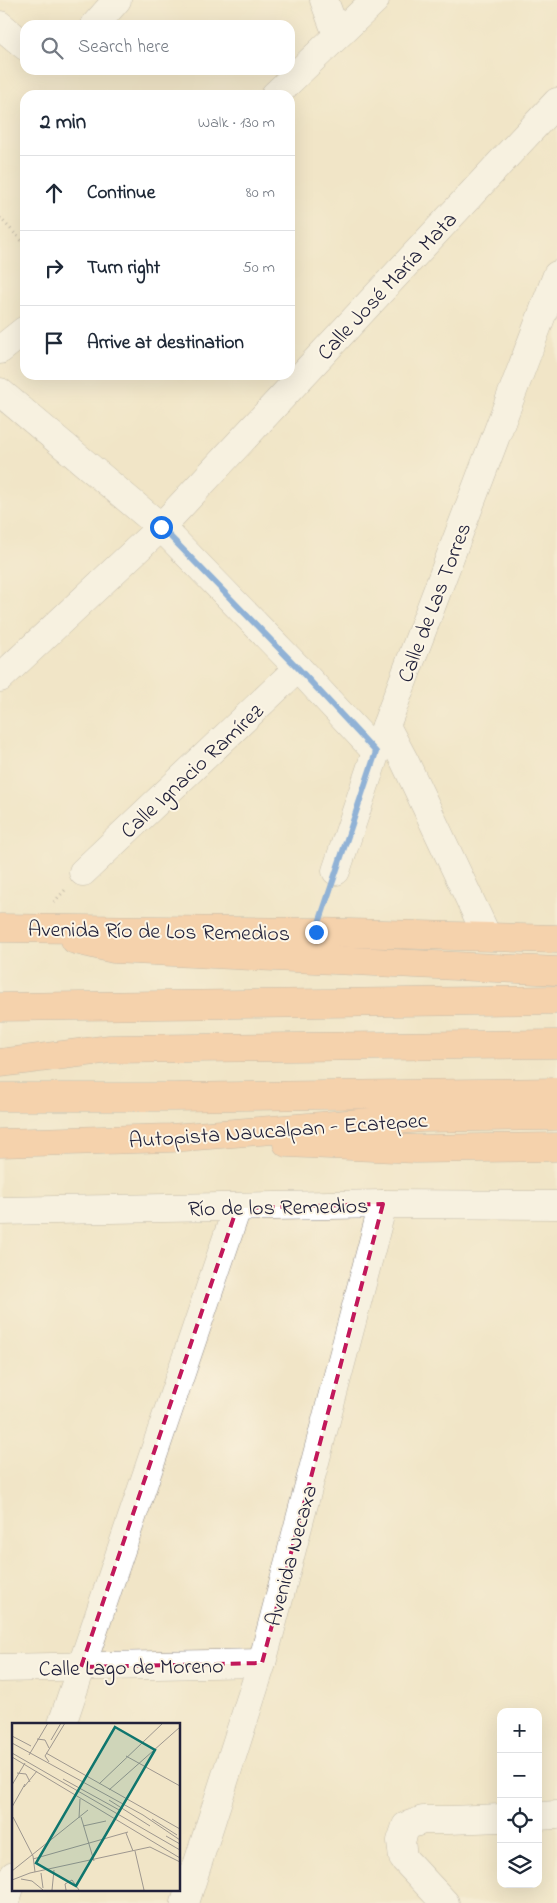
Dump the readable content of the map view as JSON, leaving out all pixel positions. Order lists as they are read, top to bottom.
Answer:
{
  "streets": {
    "highway": ["Avenida Río de Los Remedios", "Autopista Naucalpan - Ecatepec"],
    "street": [
      "Calle José María Mata",
      "Calle de Las Torres",
      "Calle Ignacio Ramírez",
      "Río de los Remedios",
      "Avenida Necaxa",
      "Calle Lago de Moreno"
    ]
  },
  "crossings": [
    ["Río de los Remedios", "Avenida Necaxa"],
    ["Avenida Necaxa", "Calle Lago de Moreno"]
  ],
  "page": {
    "search": "Search here",
    "heading": ["2 min", "Walk · 130 m"],
    "list": [
      ["Continue", "80 m"],
      ["Turn right", "50 m"],
      "Arrive at destination"
    ],
    "map_buttons": ["+", "−"]
  }
}
